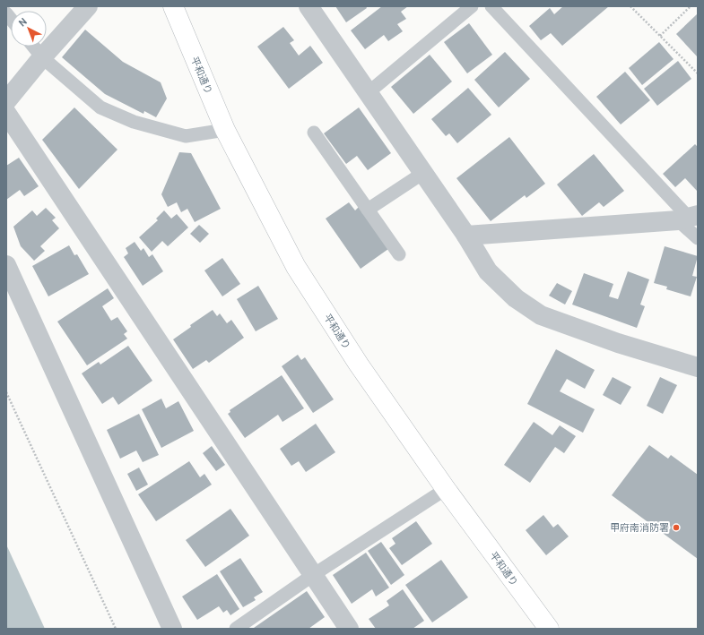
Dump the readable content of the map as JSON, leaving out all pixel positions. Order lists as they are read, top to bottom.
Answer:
{
  "streets": {
    "highway": ["平和通り"]
  },
  "places": ["甲府南消防署"],
  "north": "top left"
}
